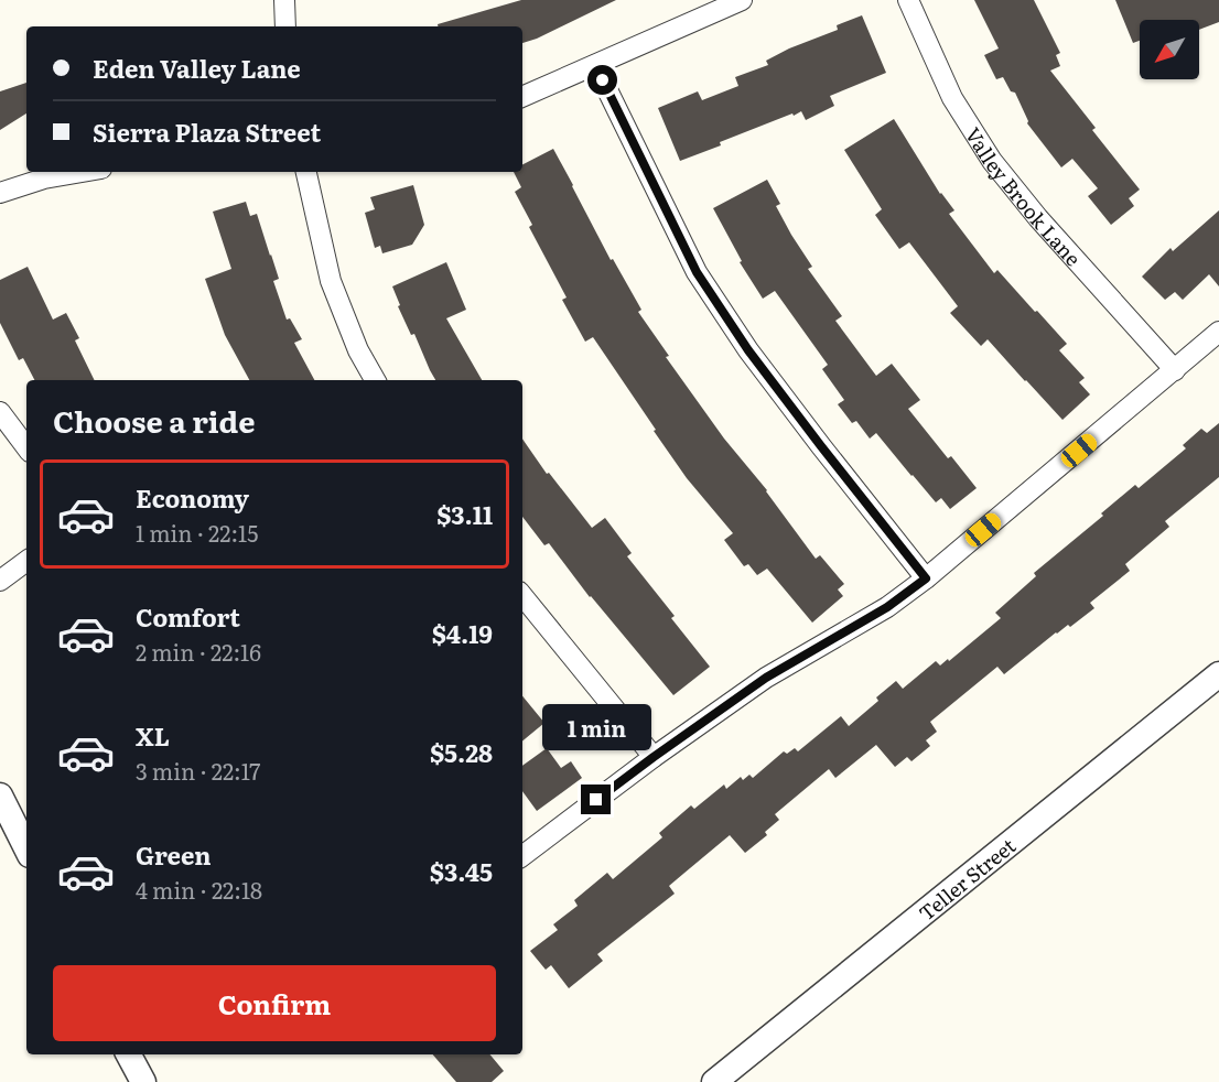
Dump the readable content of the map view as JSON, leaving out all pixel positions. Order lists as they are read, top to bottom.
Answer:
{
  "streets": {
    "street": ["Valley Brook Lane", "Teller Street"]
  },
  "north": "bottom left",
  "page": {
    "banner": ["Eden Valley Lane", "Sierra Plaza Street"],
    "heading": "Choose a ride",
    "list": [
      {
        "name": "Economy",
        "note": "1 min · 22:15",
        "value": "$3.11"
      },
      {
        "name": "Comfort",
        "note": "2 min · 22:16",
        "value": "$4.19"
      },
      {
        "name": "XL",
        "note": "3 min · 22:17",
        "value": "$5.28"
      },
      {
        "name": "Green",
        "note": "4 min · 22:18",
        "value": "$3.45"
      }
    ],
    "bubble": "1 min",
    "buttons": "Confirm"
  }
}
